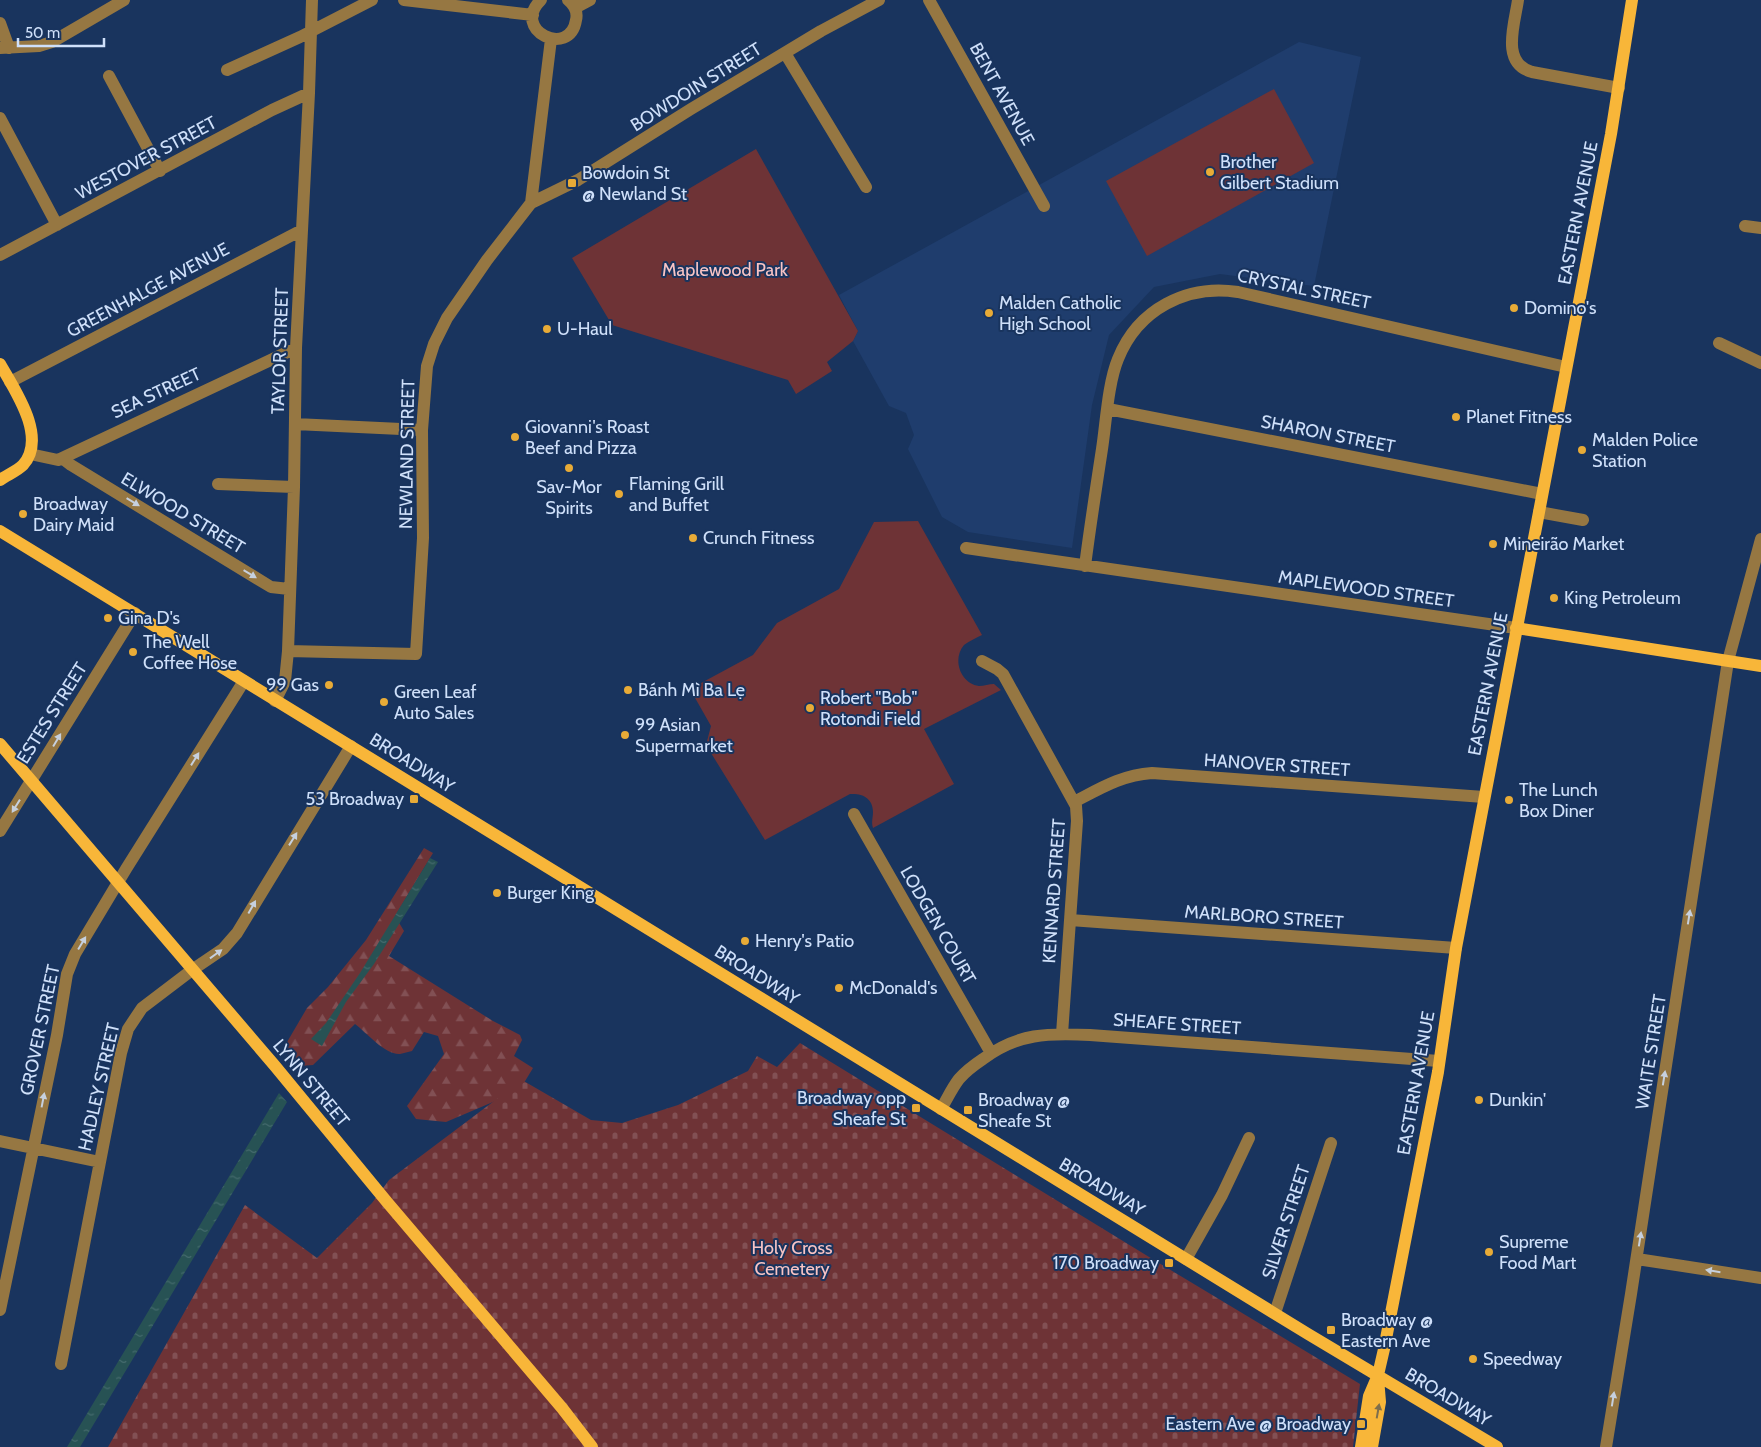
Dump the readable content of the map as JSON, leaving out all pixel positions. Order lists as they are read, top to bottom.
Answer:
{
  "streets": {
    "main road": [
      "EASTERN AVENUE",
      "MAPLEWOOD STREET",
      "BROADWAY",
      "LYNN STREET"
    ],
    "street": [
      "BOWDOIN STREET",
      "BENT AVENUE",
      "WESTOVER STREET",
      "CRYSTAL STREET",
      "GREENHALGE AVENUE",
      "TAYLOR STREET",
      "SEA STREET",
      "SHARON STREET",
      "NEWLAND STREET",
      "ELWOOD STREET",
      "ESTES STREET",
      "HANOVER STREET",
      "KENNARD STREET",
      "MARLBORO STREET",
      "LODGEN COURT",
      "SHEAFE STREET",
      "GROVER STREET",
      "WAITE STREET",
      "HADLEY STREET",
      "SILVER STREET"
    ]
  },
  "crossings": [
    ["BOWDOIN STREET", "NEWLAND STREET"],
    ["WESTOVER STREET", "TAYLOR STREET"],
    ["EASTERN AVENUE", "CRYSTAL STREET"],
    ["EASTERN AVENUE", "SHARON STREET"],
    ["EASTERN AVENUE", "MAPLEWOOD STREET"],
    ["EASTERN AVENUE", "BROADWAY"],
    ["EASTERN AVENUE", "HANOVER STREET"],
    ["EASTERN AVENUE", "MARLBORO STREET"],
    ["EASTERN AVENUE", "SHEAFE STREET"],
    ["CRYSTAL STREET", "SHARON STREET"],
    ["CRYSTAL STREET", "MAPLEWOOD STREET"],
    ["GREENHALGE AVENUE", "TAYLOR STREET"],
    ["TAYLOR STREET", "SEA STREET"],
    ["TAYLOR STREET", "NEWLAND STREET"],
    ["TAYLOR STREET", "ELWOOD STREET"],
    ["TAYLOR STREET", "BROADWAY"],
    ["SEA STREET", "ELWOOD STREET"],
    ["MAPLEWOOD STREET", "WAITE STREET"],
    ["ESTES STREET", "BROADWAY"],
    ["ESTES STREET", "LYNN STREET"],
    ["BROADWAY", "SHEAFE STREET"],
    ["BROADWAY", "GROVER STREET"],
    ["BROADWAY", "HADLEY STREET"],
    ["BROADWAY", "SILVER STREET"],
    ["HANOVER STREET", "KENNARD STREET"],
    ["KENNARD STREET", "MARLBORO STREET"],
    ["KENNARD STREET", "SHEAFE STREET"],
    ["LODGEN COURT", "SHEAFE STREET"],
    ["GROVER STREET", "LYNN STREET"],
    ["LYNN STREET", "HADLEY STREET"]
  ],
  "one_way": [
    "ELWOOD STREET",
    "GROVER STREET",
    "WAITE STREET",
    "HADLEY STREET"
  ],
  "parks": ["Maplewood Park", "Holy Cross Cemetery"],
  "places": {
    "other": [
      "Brother Gilbert Stadium",
      "Domino's",
      "Malden Catholic High School",
      "U-Haul",
      "Planet Fitness",
      "Giovanni's Roast Beef and Pizza",
      "Malden Police Station",
      "Sav-Mor Spirits",
      "Flaming Grill and Buffet",
      "Broadway Dairy Maid",
      "Crunch Fitness",
      "Mineirão Market",
      "King Petroleum",
      "Gina D's",
      "The Well Coffee Hose",
      "99 Gas",
      "Bánh Mì Ba Lẹ",
      "Green Leaf Auto Sales",
      "Robert \"Bob\" Rotondi Field",
      "99 Asian Supermarket",
      "The Lunch Box Diner",
      "Burger King",
      "Henry's Patio",
      "McDonald's",
      "Dunkin'",
      "Supreme Food Mart",
      "Speedway"
    ],
    "transit": [
      "Bowdoin St @ Newland St",
      "53 Broadway",
      "Broadway opp Sheafe St",
      "Broadway @ Sheafe St",
      "170 Broadway",
      "Broadway @ Eastern Ave",
      "Eastern Ave @ Broadway"
    ]
  },
  "scale_bar": "50 m"
}
